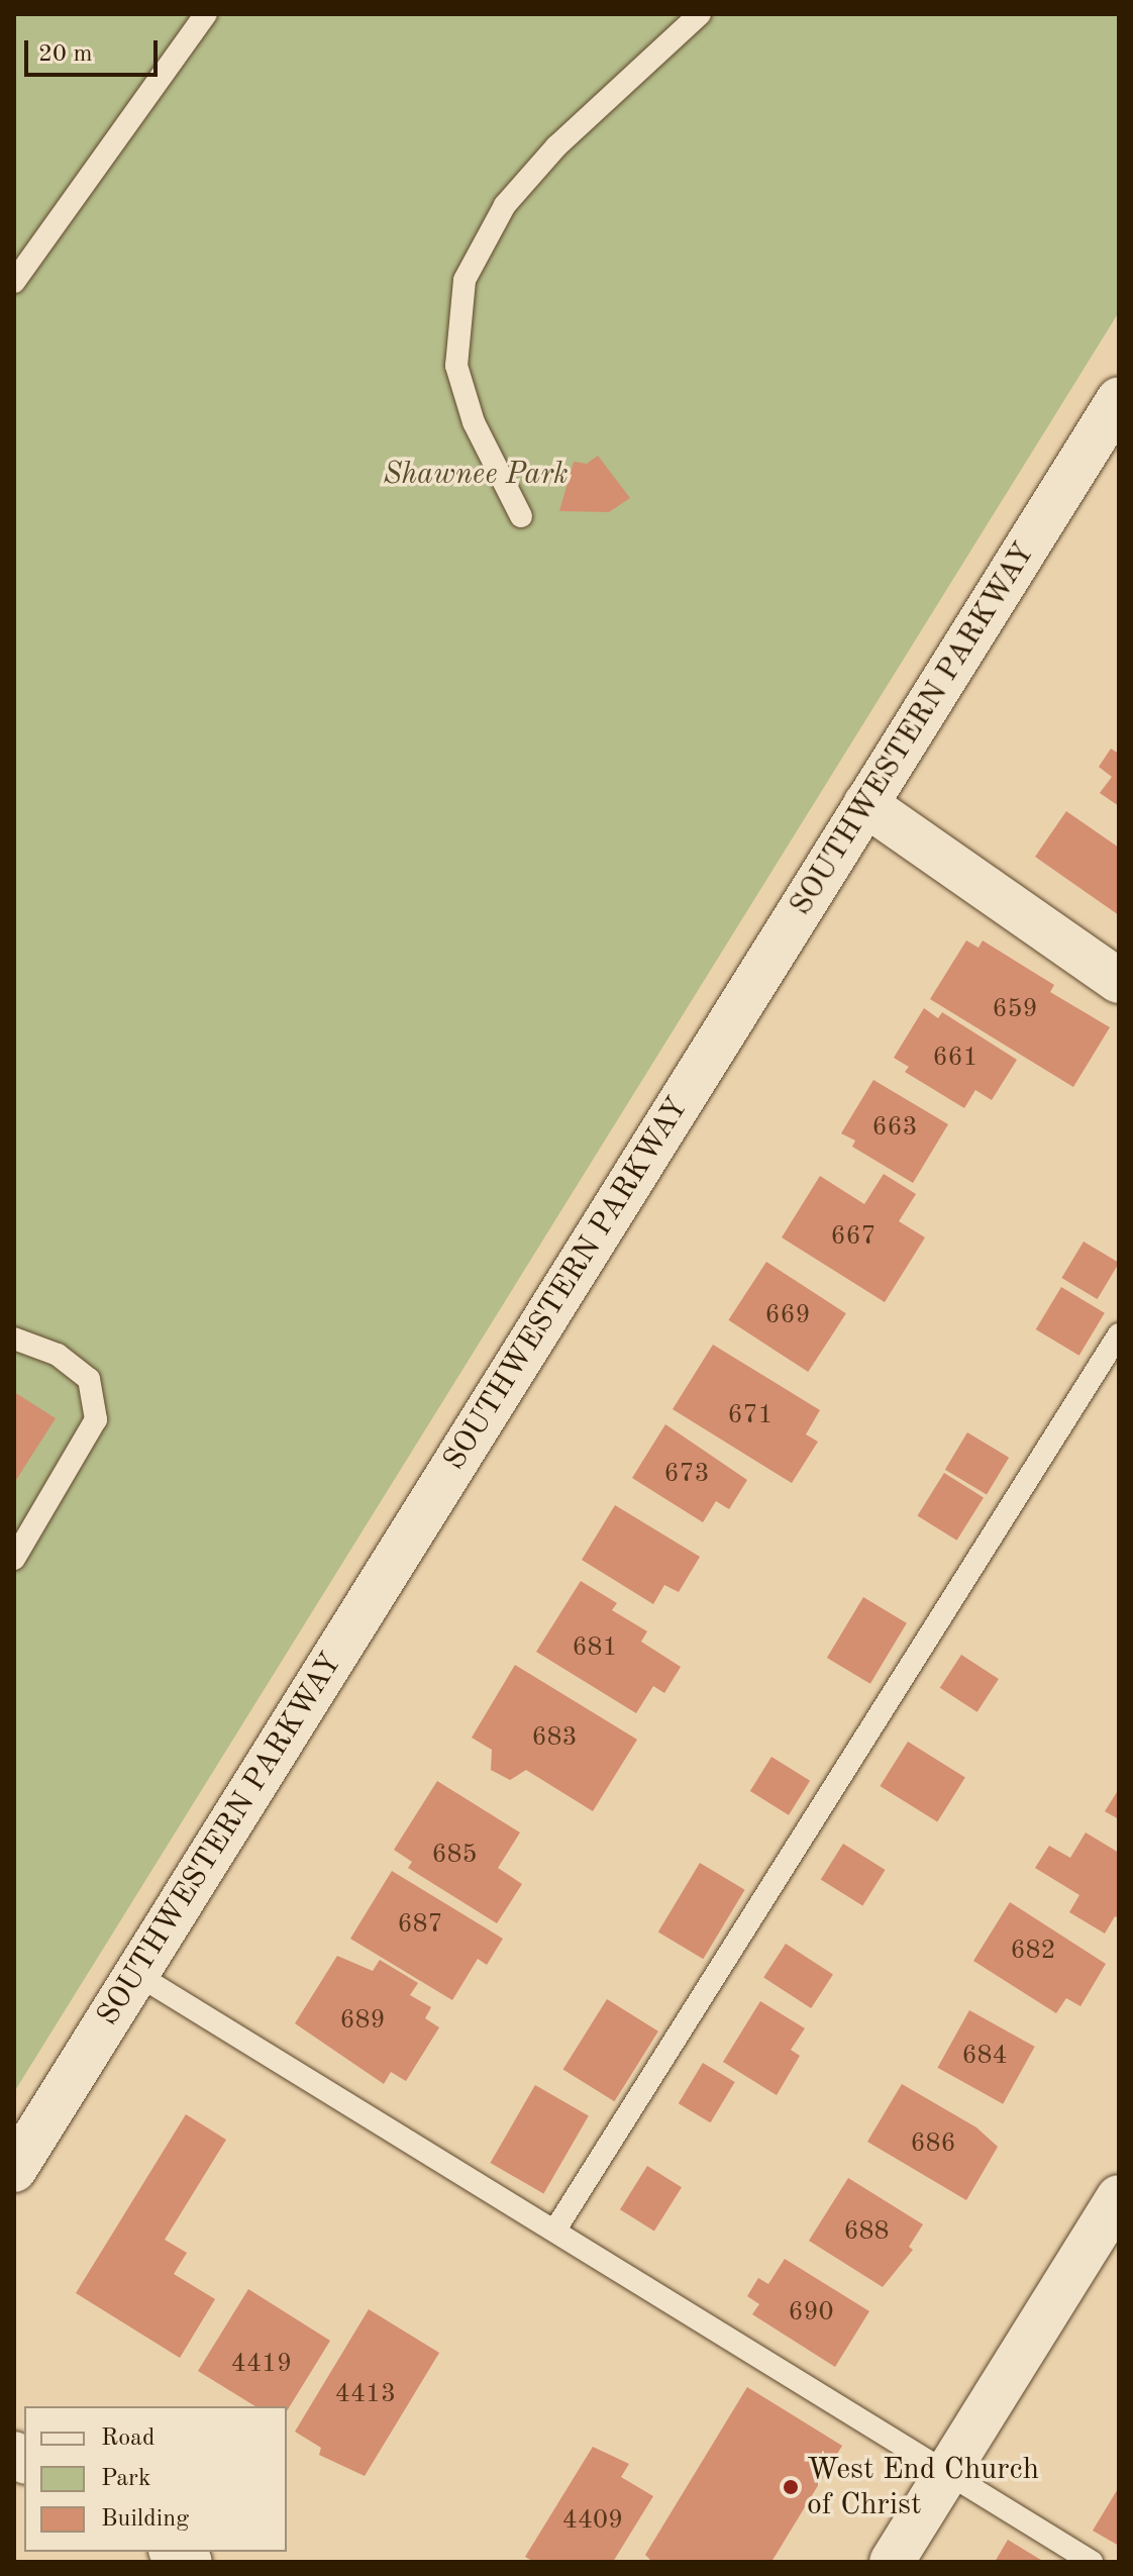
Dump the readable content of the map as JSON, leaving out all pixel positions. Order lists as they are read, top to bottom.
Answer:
{
  "streets": {
    "street": ["SOUTHWESTERN PARKWAY"]
  },
  "parks": ["Shawnee Park"],
  "places": ["West End Church of Christ"],
  "house_numbers": [
    "659",
    "661",
    "663",
    "667",
    "669",
    "671",
    "673",
    "681",
    "683",
    "685",
    "687",
    "682",
    "689",
    "684",
    "686",
    "688",
    "690",
    "4419",
    "4413",
    "4409"
  ],
  "legend": ["Road", "Park", "Building"],
  "scale_bar": "20 m"
}
